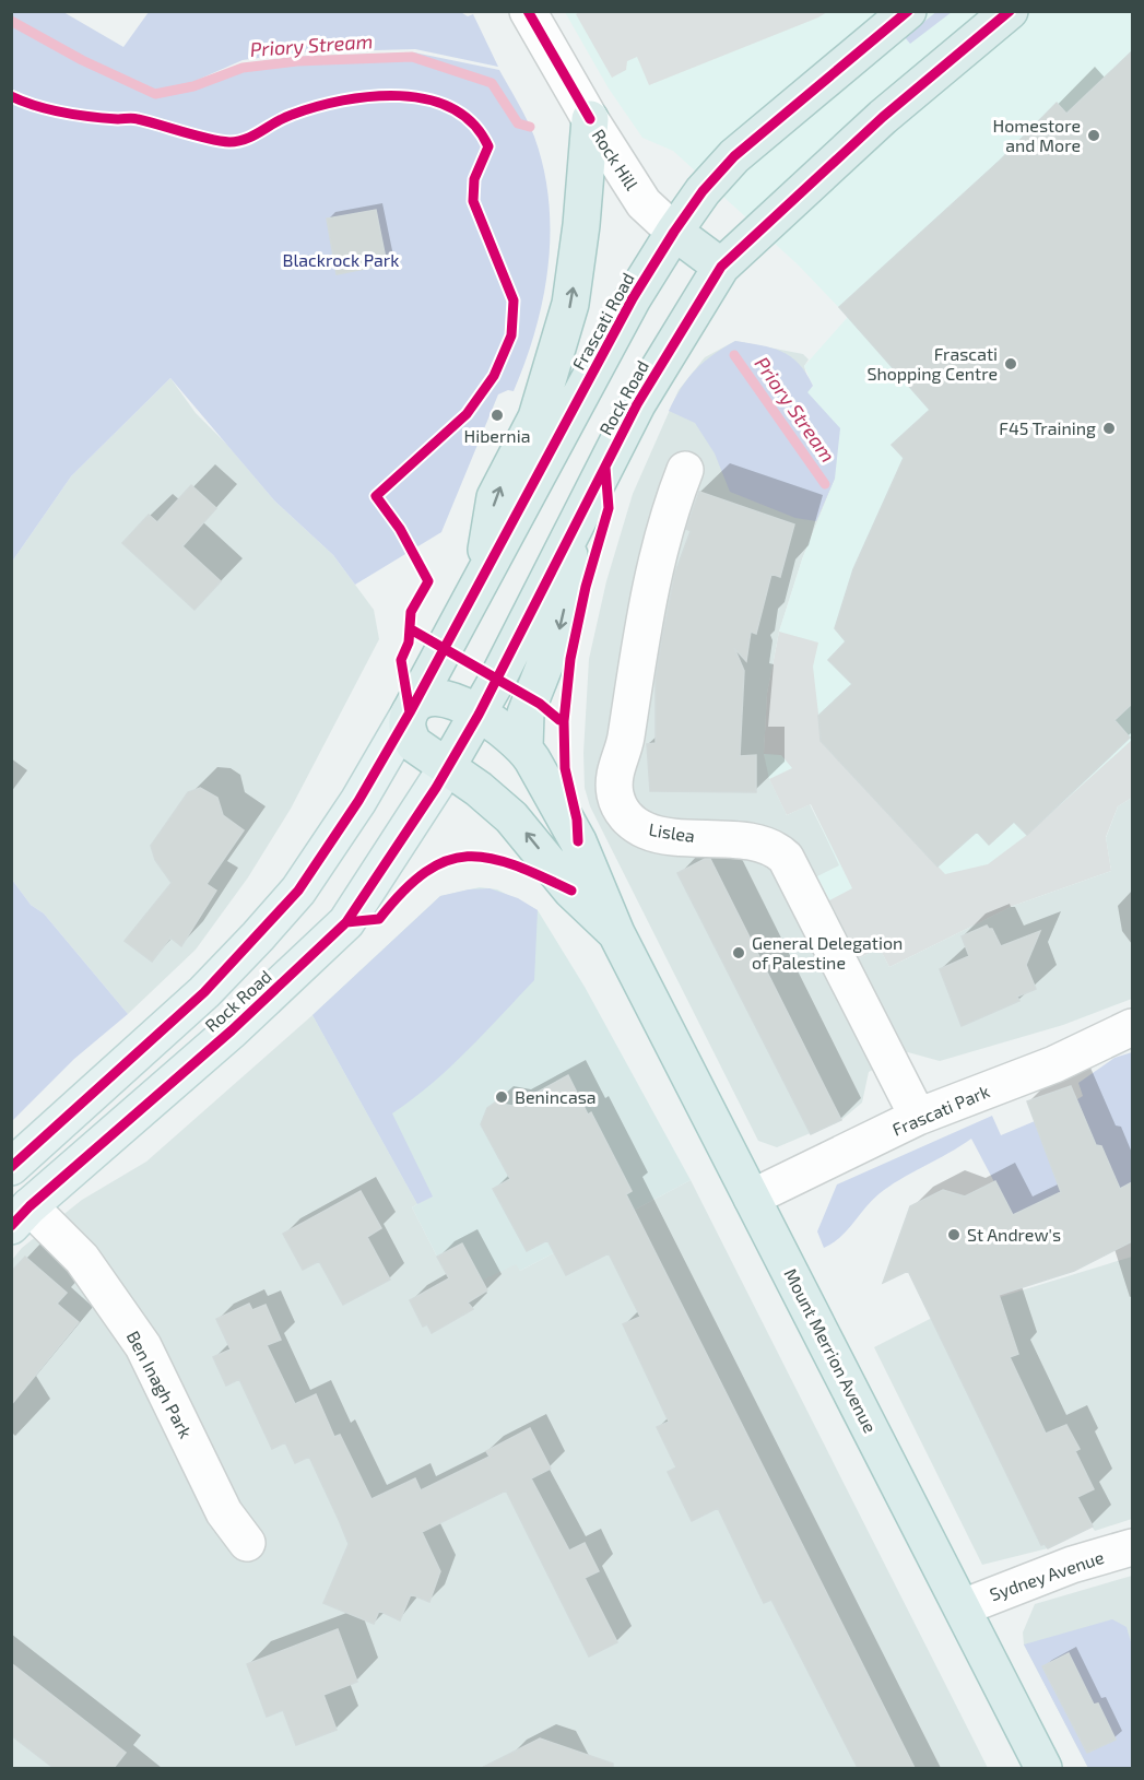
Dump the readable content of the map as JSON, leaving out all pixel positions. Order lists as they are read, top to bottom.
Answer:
{
  "streets": {
    "highway": ["Frascati Road", "Rock Road", "Mount Merrion Avenue"],
    "street": [
      "Rock Hill",
      "Lislea",
      "Frascati Park",
      "Ben Inagh Park",
      "Sydney Avenue"
    ]
  },
  "crossings": [
    ["Rock Hill", "Frascati Road"],
    ["Frascati Road", "Rock Road"],
    ["Frascati Road", "Mount Merrion Avenue"],
    ["Rock Road", "Mount Merrion Avenue"],
    ["Rock Road", "Ben Inagh Park"],
    ["Lislea", "Frascati Park"],
    ["Frascati Park", "Mount Merrion Avenue"],
    ["Mount Merrion Avenue", "Sydney Avenue"]
  ],
  "water": ["Priory Stream"],
  "parks": ["Blackrock Park"],
  "places": [
    "Homestore and More",
    "Frascati Shopping Centre",
    "Hibernia",
    "F45 Training",
    "General Delegation of Palestine",
    "Benincasa",
    "St Andrew's"
  ]
}
